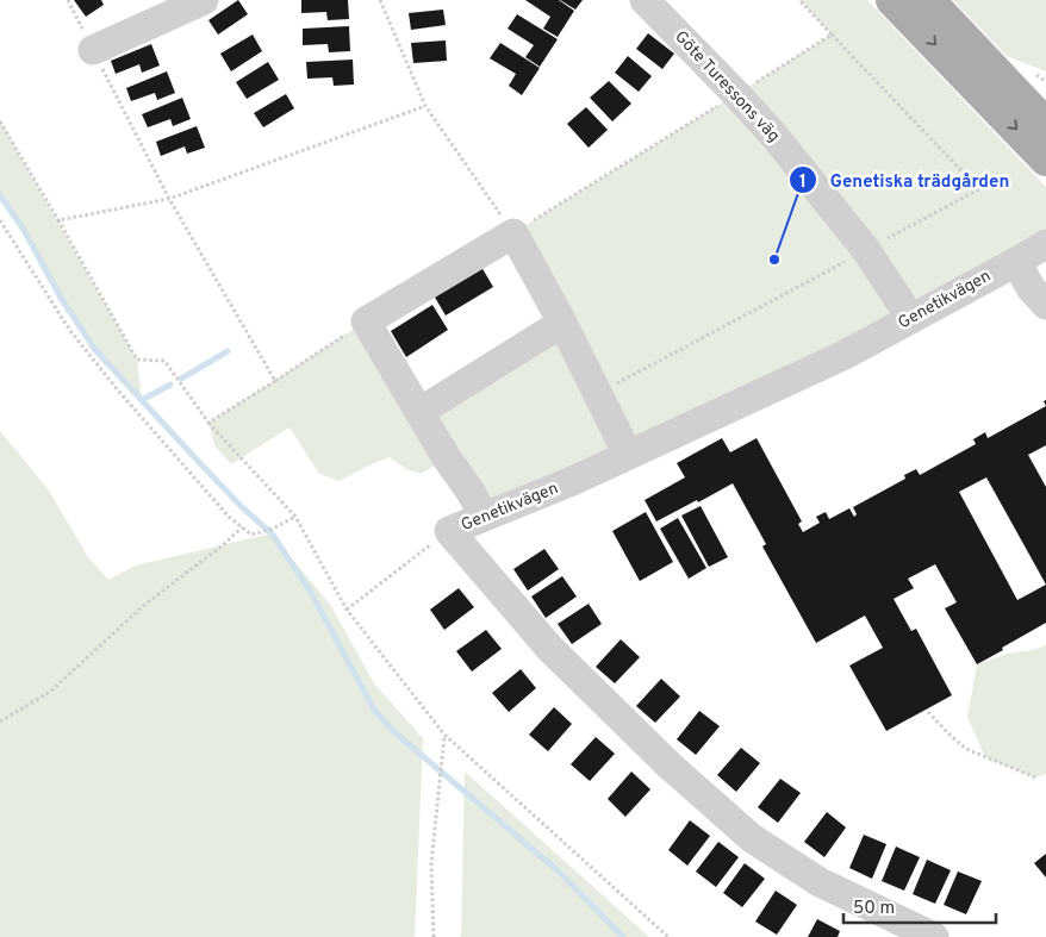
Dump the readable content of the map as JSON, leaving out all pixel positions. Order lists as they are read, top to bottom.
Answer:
{
  "streets": {
    "street": ["Göte Turessons väg", "Genetikvägen"]
  },
  "crossings": [
    ["Göte Turessons väg", "Genetikvägen"]
  ],
  "places": ["Genetiska trädgården"],
  "scale_bar": "50 m"
}
